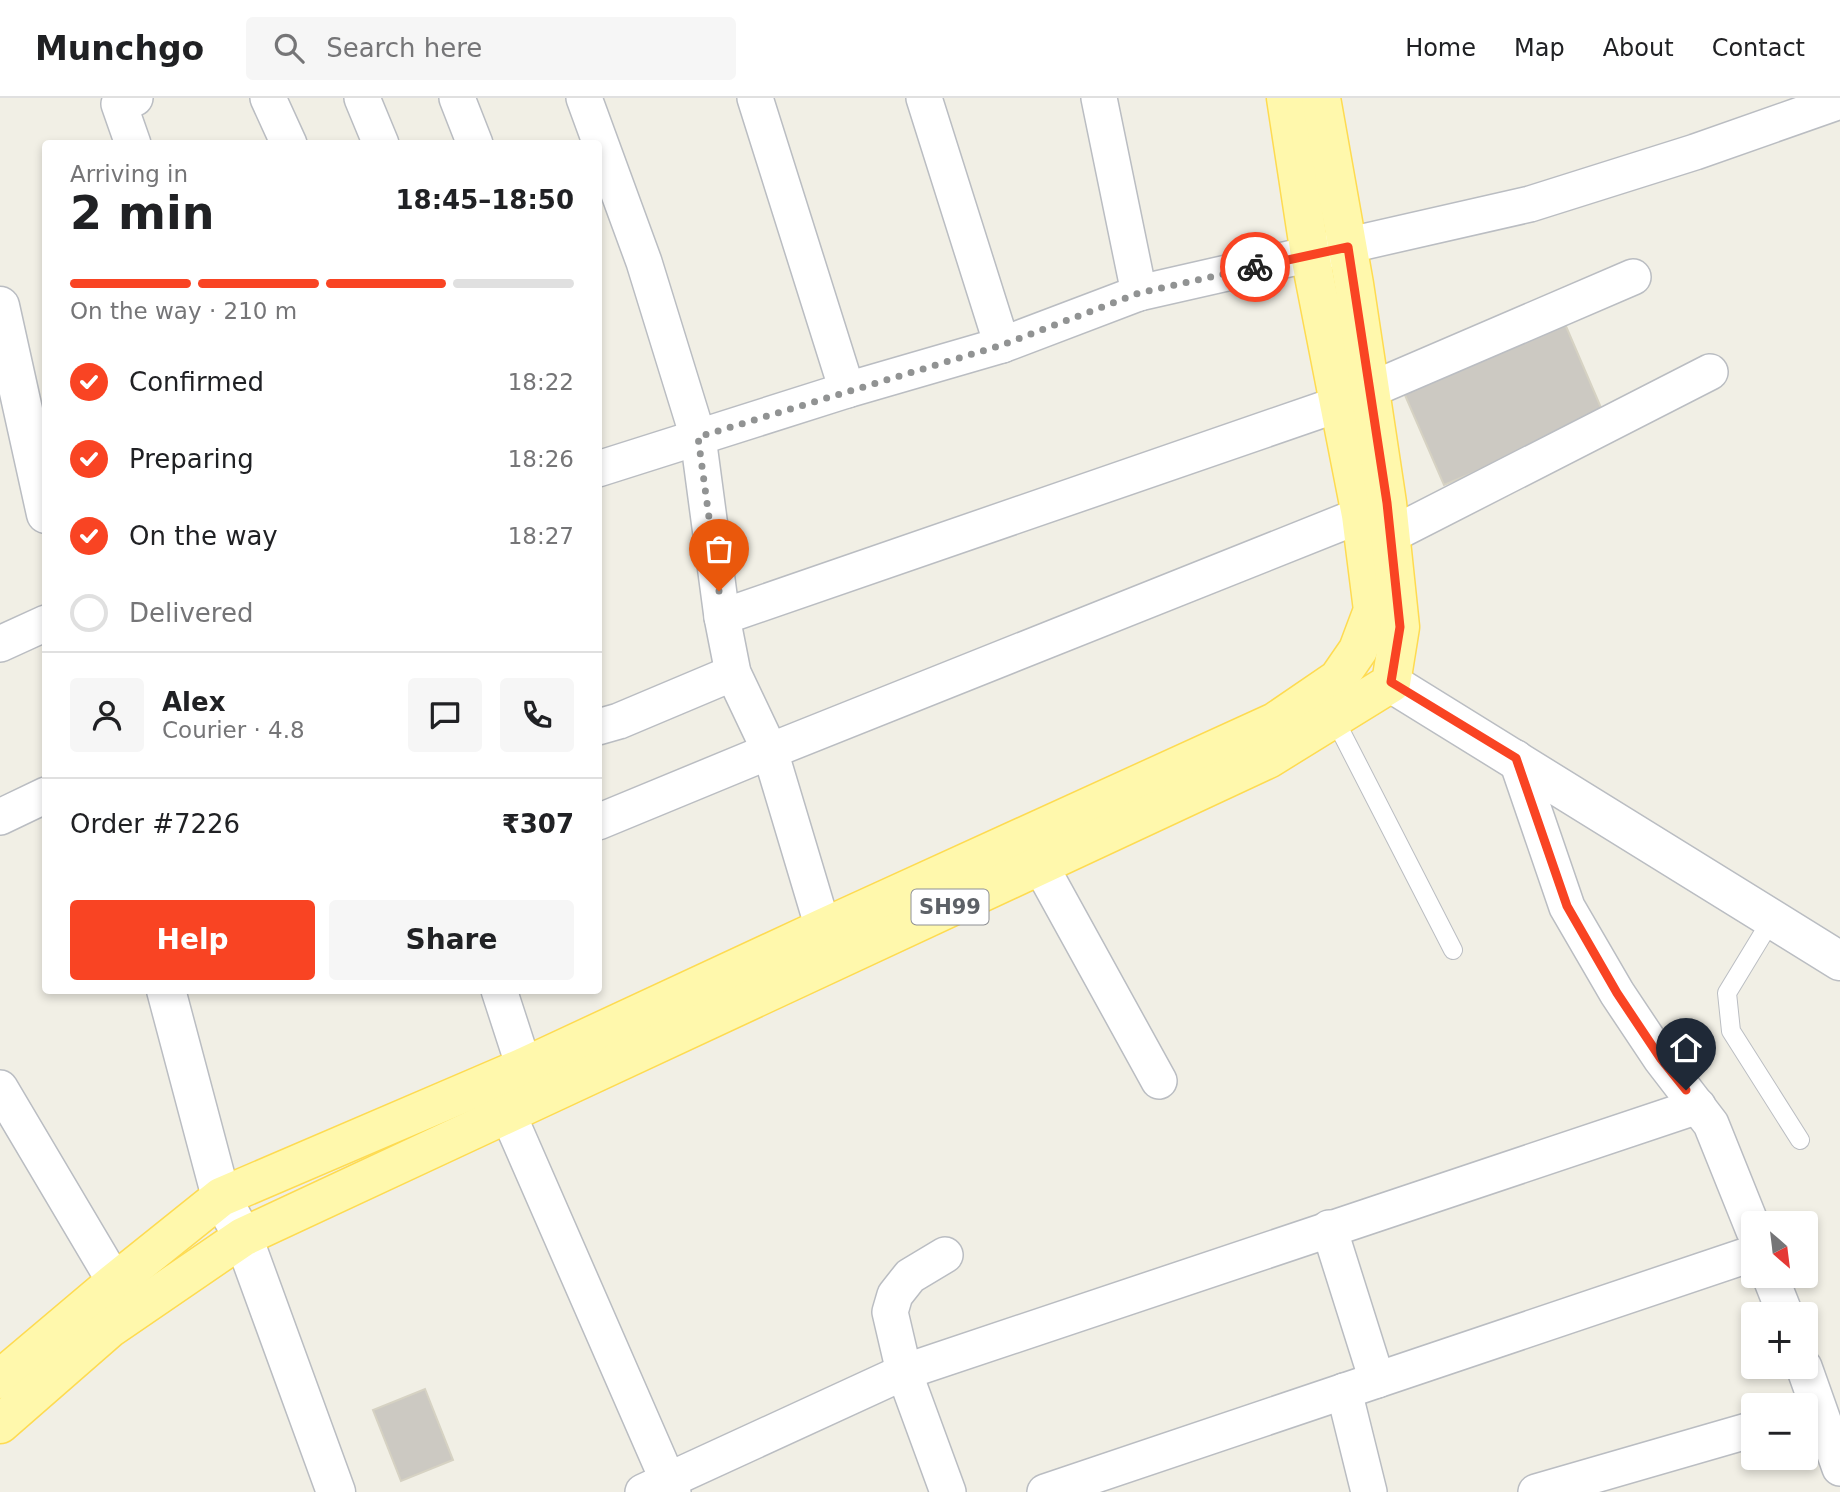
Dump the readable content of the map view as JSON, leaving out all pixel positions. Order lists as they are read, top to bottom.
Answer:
{
  "streets": {
    "main road": ["SH99"]
  },
  "north": "bottom right",
  "page": {
    "header": "Munchgo",
    "search": "Search here",
    "nav": [
      "Home",
      "Map",
      "About",
      "Contact"
    ],
    "heading": ["2 min", "Arriving in", "18:45–18:50"],
    "panel": [
      "Alex",
      "Courier · 4.8",
      "Order #7226",
      "₹307"
    ],
    "bar": "On the way · 210 m",
    "list": [
      ["Confirmed", "18:22"],
      ["Preparing", "18:26"],
      ["On the way", "18:27"],
      "Delivered"
    ],
    "buttons": ["Help", "Share"],
    "map_buttons": ["+", "−"]
  }
}
